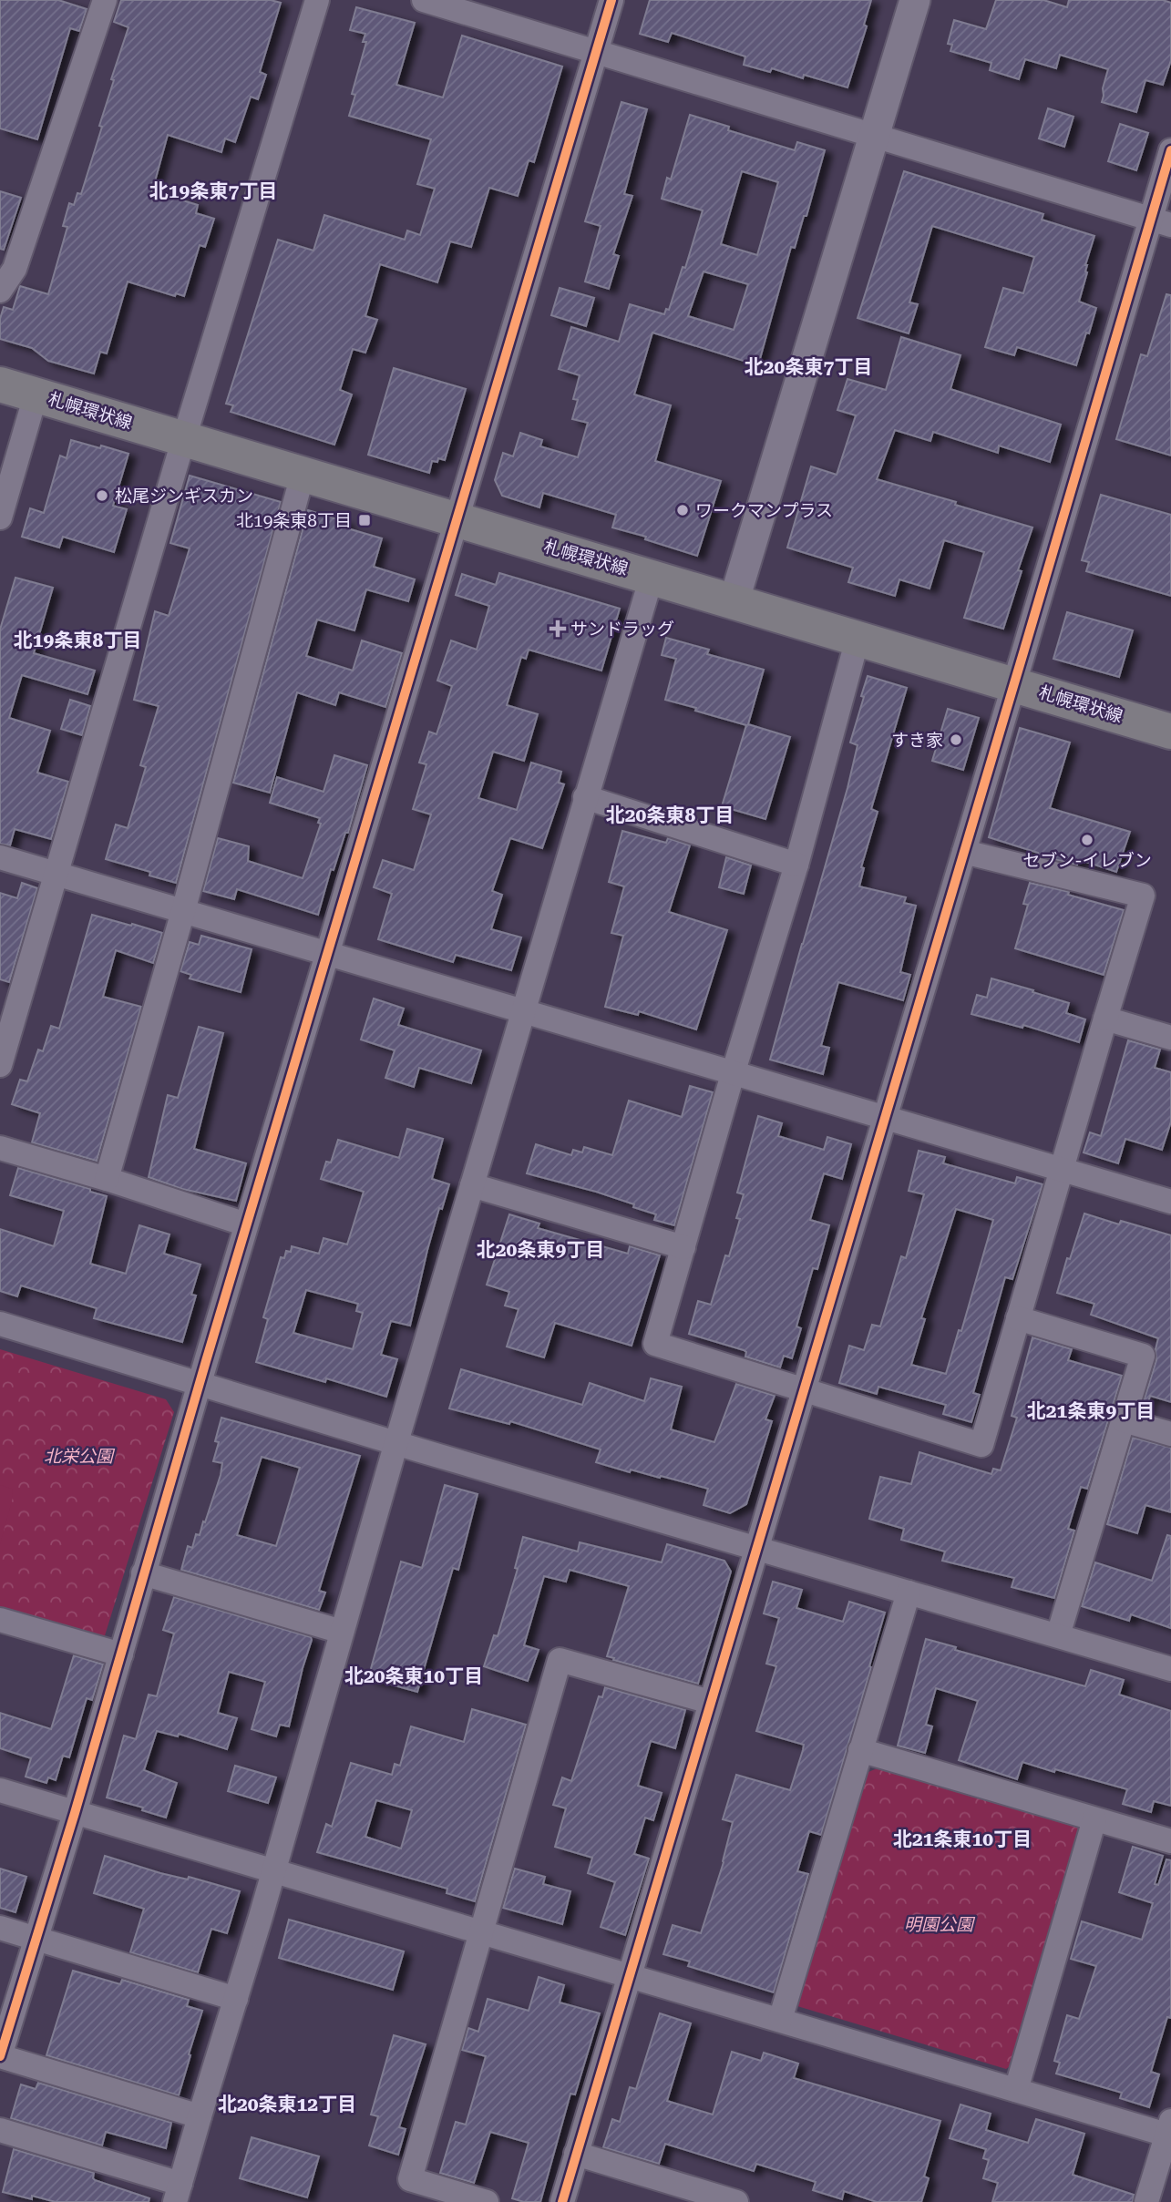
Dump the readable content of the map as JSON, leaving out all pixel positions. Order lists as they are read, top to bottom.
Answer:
{
  "streets": {
    "main road": ["札幌環状線"]
  },
  "districts": [
    "北19条東7丁目",
    "北20条東7丁目",
    "北19条東8丁目",
    "北20条東8丁目",
    "北20条東9丁目",
    "北21条東9丁目",
    "北20条東10丁目",
    "北21条東10丁目",
    "北20条東12丁目"
  ],
  "parks": ["北栄公園", "明園公園"],
  "places": {
    "other": [
      "松尾ジンギスカン",
      "ワークマンプラス",
      "すき家",
      "セブン-イレブン"
    ],
    "transit": ["北19条東8丁目"],
    "health": ["サンドラッグ"]
  }
}
